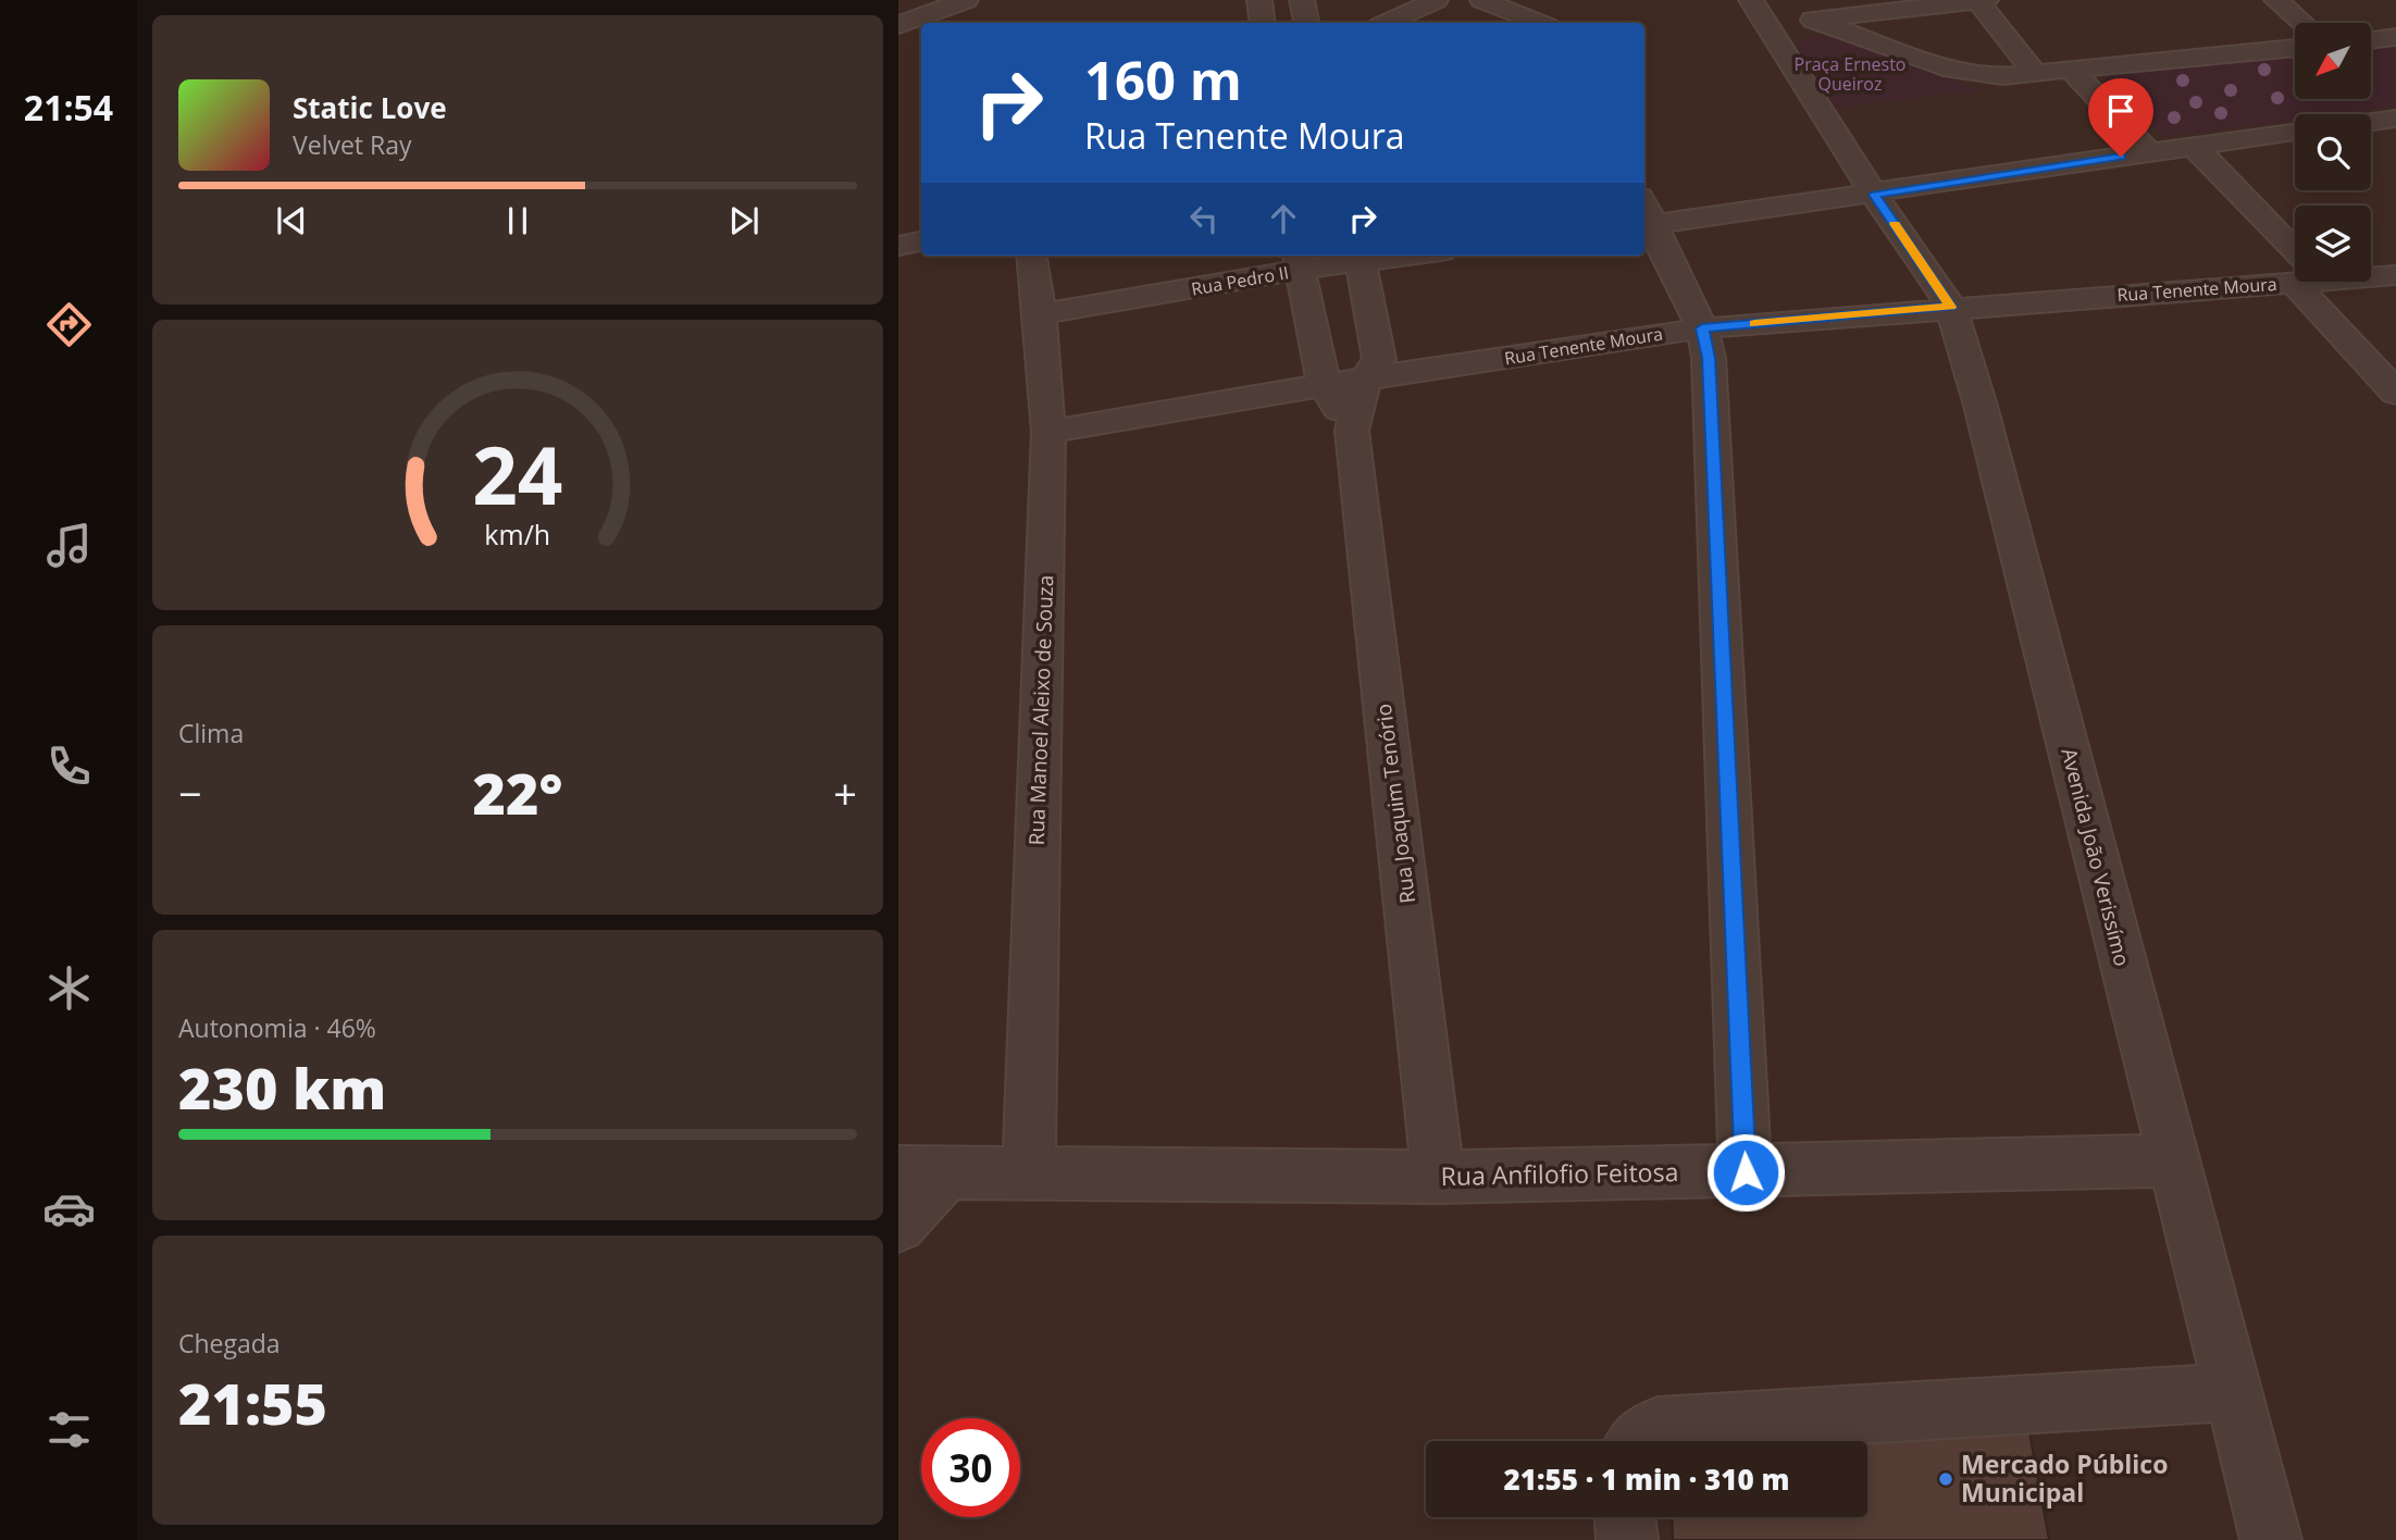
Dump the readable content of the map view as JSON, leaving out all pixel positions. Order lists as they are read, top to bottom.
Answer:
{
  "streets": {
    "street": [
      "Rua Pedro II",
      "Rua Tenente Moura",
      "Rua Manoel Aleixo de Souza",
      "Rua Joaquim Tenório",
      "Avenida João Verissímo",
      "Rua Anfilofio Feitosa"
    ]
  },
  "crossings": [
    ["Rua Pedro II", "Rua Manoel Aleixo de Souza"],
    ["Rua Pedro II", "Rua Joaquim Tenório"],
    ["Rua Tenente Moura", "Rua Manoel Aleixo de Souza"],
    ["Rua Tenente Moura", "Rua Joaquim Tenório"],
    ["Rua Tenente Moura", "Avenida João Verissímo"],
    ["Rua Manoel Aleixo de Souza", "Rua Anfilofio Feitosa"],
    ["Rua Joaquim Tenório", "Rua Anfilofio Feitosa"],
    ["Avenida João Verissímo", "Rua Anfilofio Feitosa"]
  ],
  "parks": ["Praça Ernesto Queiroz"],
  "places": ["Mercado Público Municipal"],
  "north": "bottom left",
  "page": {
    "tabs": "21:54",
    "turn": ["160 m", "Rua Tenente Moura"],
    "song": ["Static Love", "Velvet Ray"],
    "tile": [
      "Clima",
      ["Autonomia · 46%", "230 km"],
      ["Chegada", "21:55"]
    ],
    "heat": ["−", "22°", "+"],
    "limit": "30",
    "trip": "21:55 · 1 min · 310 m",
    "gauge": ["24", "km/h"]
  }
}
